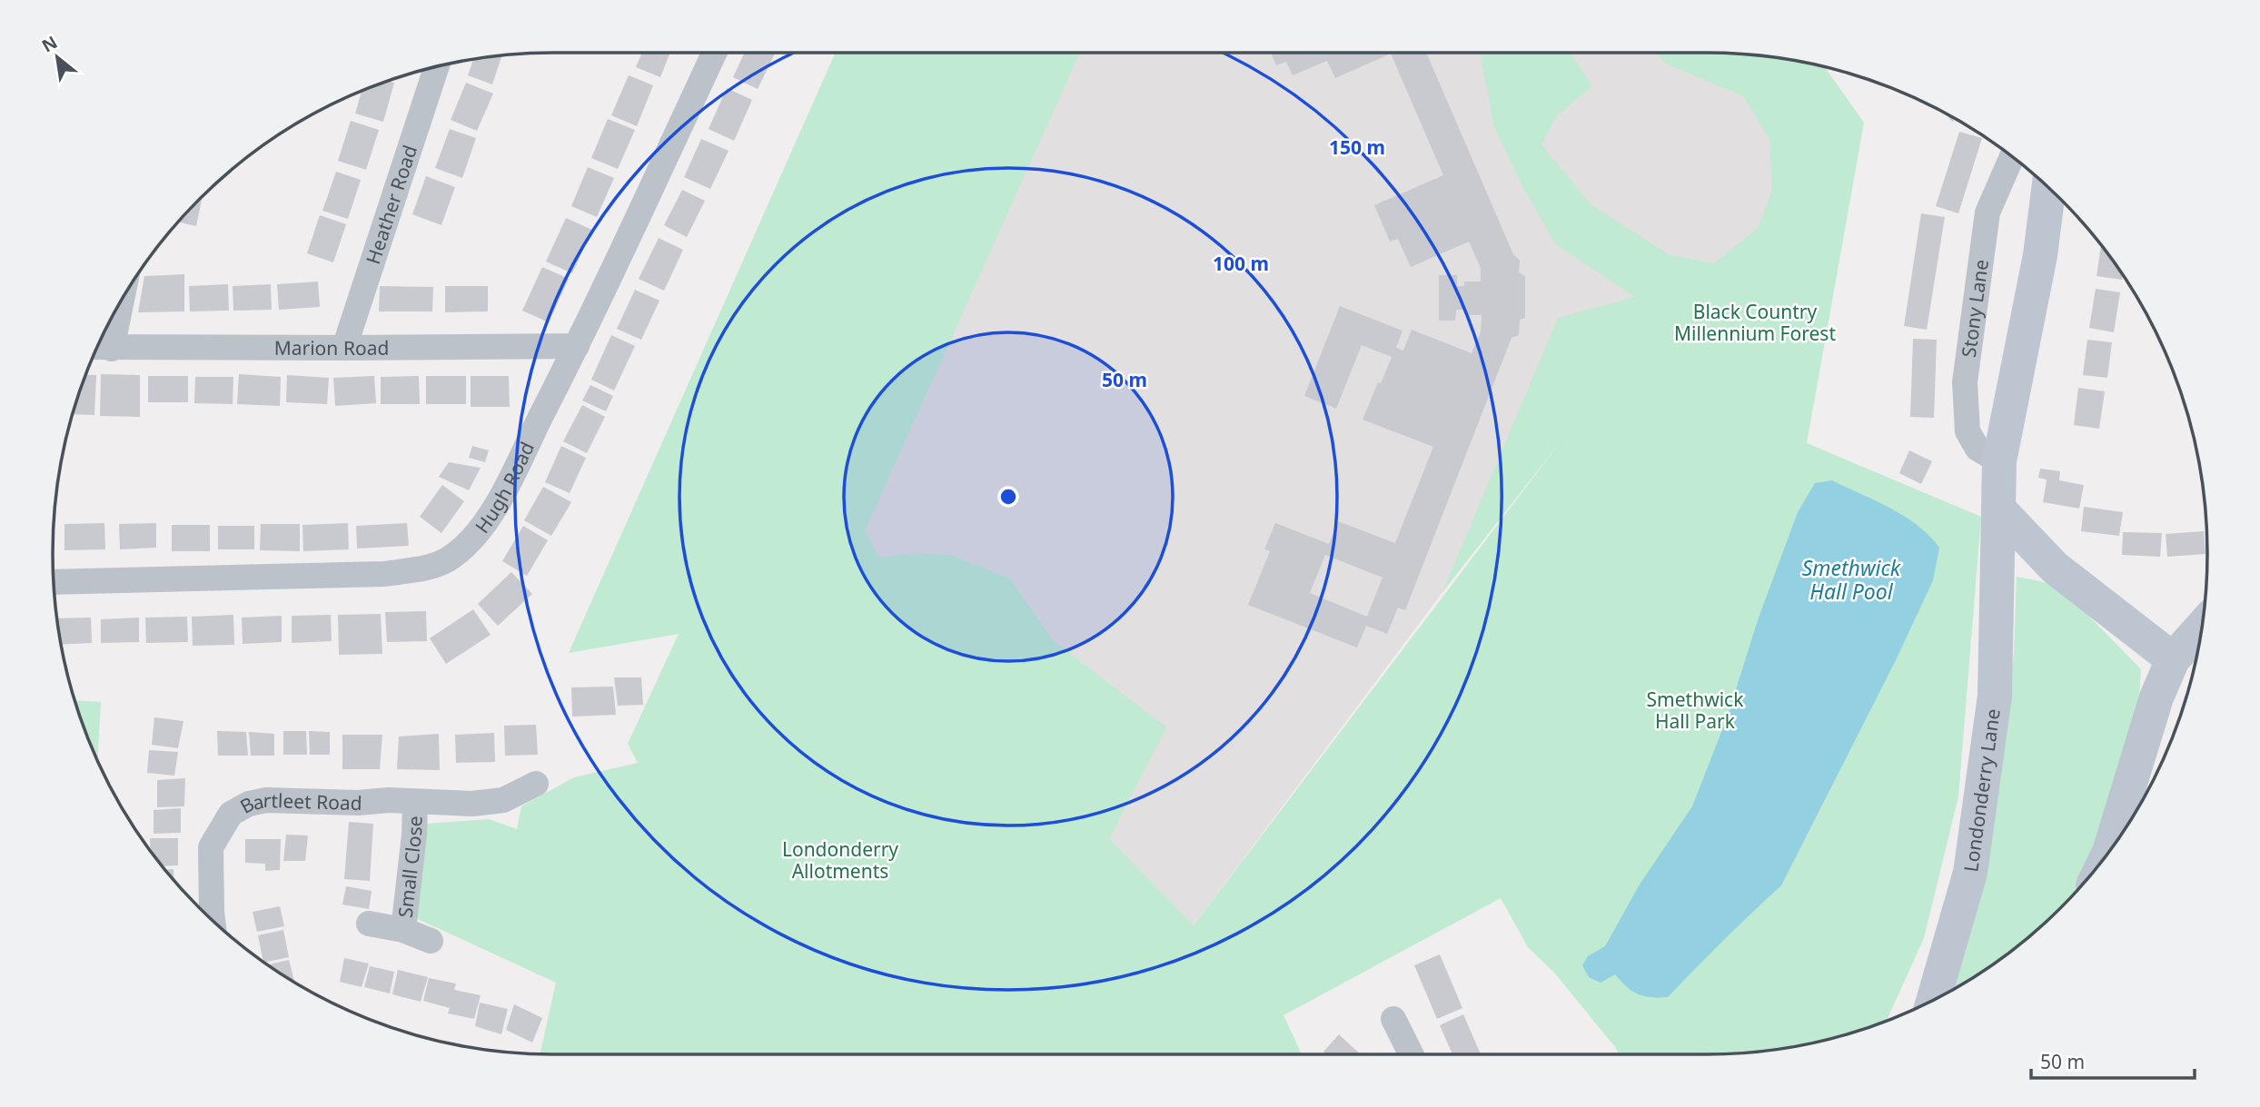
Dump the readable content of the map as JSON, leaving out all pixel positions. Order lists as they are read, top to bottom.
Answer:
{
  "streets": {
    "street": [
      "Heather Road",
      "Stony Lane",
      "Marion Road",
      "Hugh Road",
      "Londonderry Lane",
      "Bartleet Road",
      "Small Close"
    ]
  },
  "crossings": [
    ["Heather Road", "Marion Road"],
    ["Marion Road", "Hugh Road"],
    ["Bartleet Road", "Small Close"]
  ],
  "water": ["Smethwick Hall Pool"],
  "parks": ["Black Country Millennium Forest", "Smethwick Hall Park", "Londonderry Allotments"],
  "scale_bar": "50 m",
  "north": "top left",
  "rings": ["150 m", "100 m", "50 m"]
}
